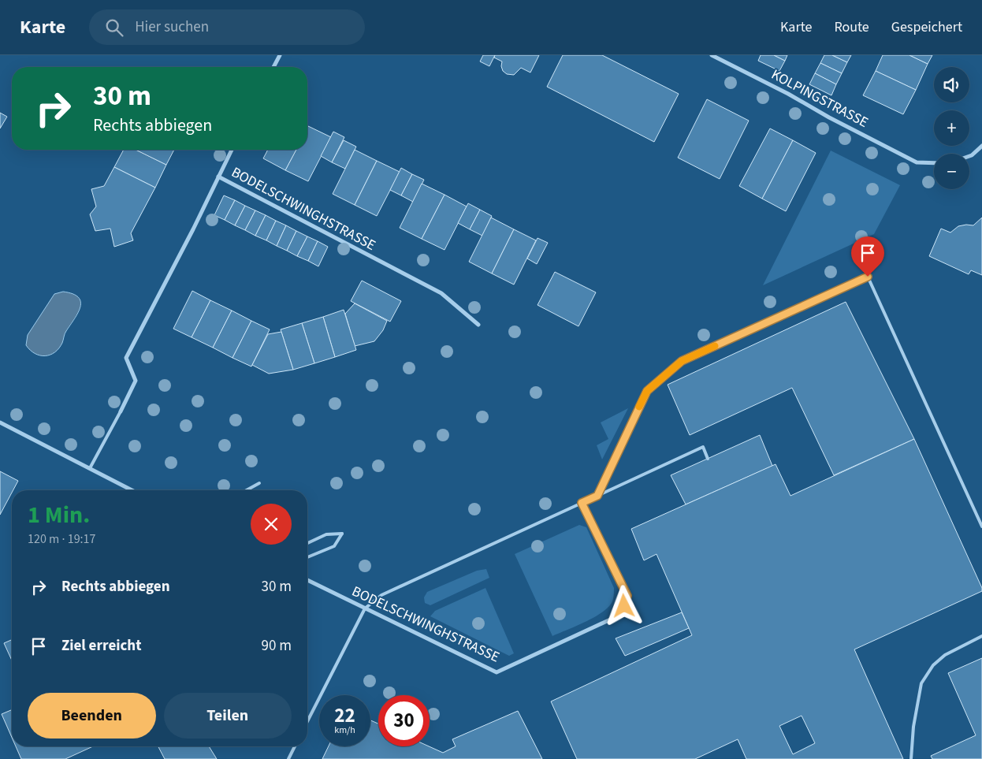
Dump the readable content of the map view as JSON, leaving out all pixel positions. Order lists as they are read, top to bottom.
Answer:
{
  "streets": {
    "street": ["KOLPINGSTRASSE", "BODELSCHWINGHSTRASSE"]
  },
  "page": {
    "header": "Karte",
    "search": "Hier suchen",
    "nav": ["Karte", "Route", "Gespeichert"],
    "map_buttons": ["+", "−"],
    "turn": ["30 m", "Rechts abbiegen"],
    "heading": ["1 Min.", "120 m · 19:17"],
    "list": [
      {
        "name": "Rechts abbiegen",
        "value": "30 m"
      },
      {
        "name": "Ziel erreicht",
        "value": "90 m"
      }
    ],
    "buttons": ["Beenden", "Teilen"],
    "speed": "22 km/h",
    "limit": "30"
  }
}
